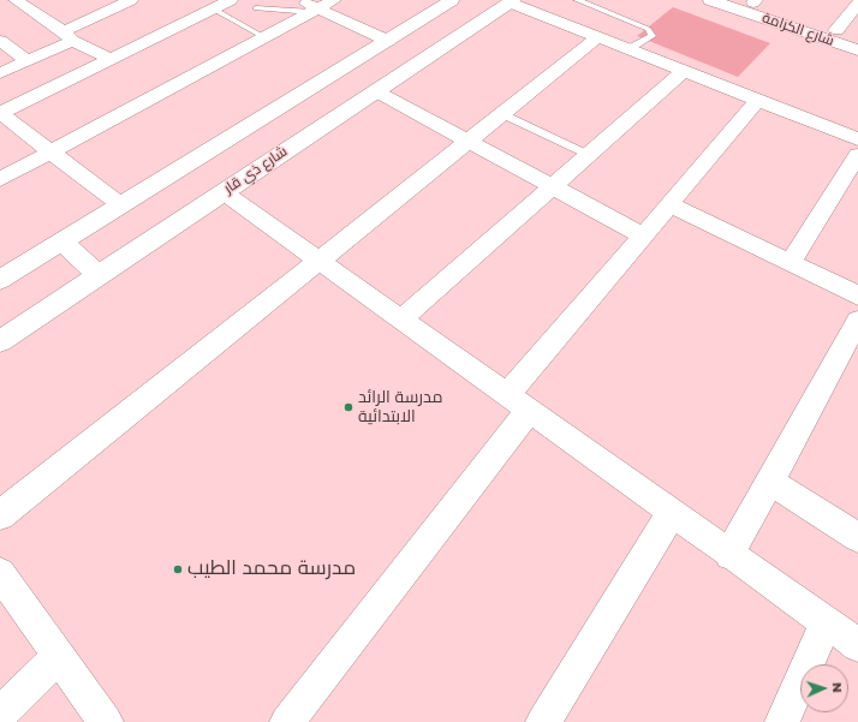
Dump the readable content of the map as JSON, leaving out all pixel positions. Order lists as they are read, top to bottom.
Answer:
{
  "streets": {
    "street": ["شارع الكرامة", "شارع ذي قار"]
  },
  "places": ["مدرسة الرائد الابتدائية", "مدرسة محمد الطيب"],
  "north": "right"
}
